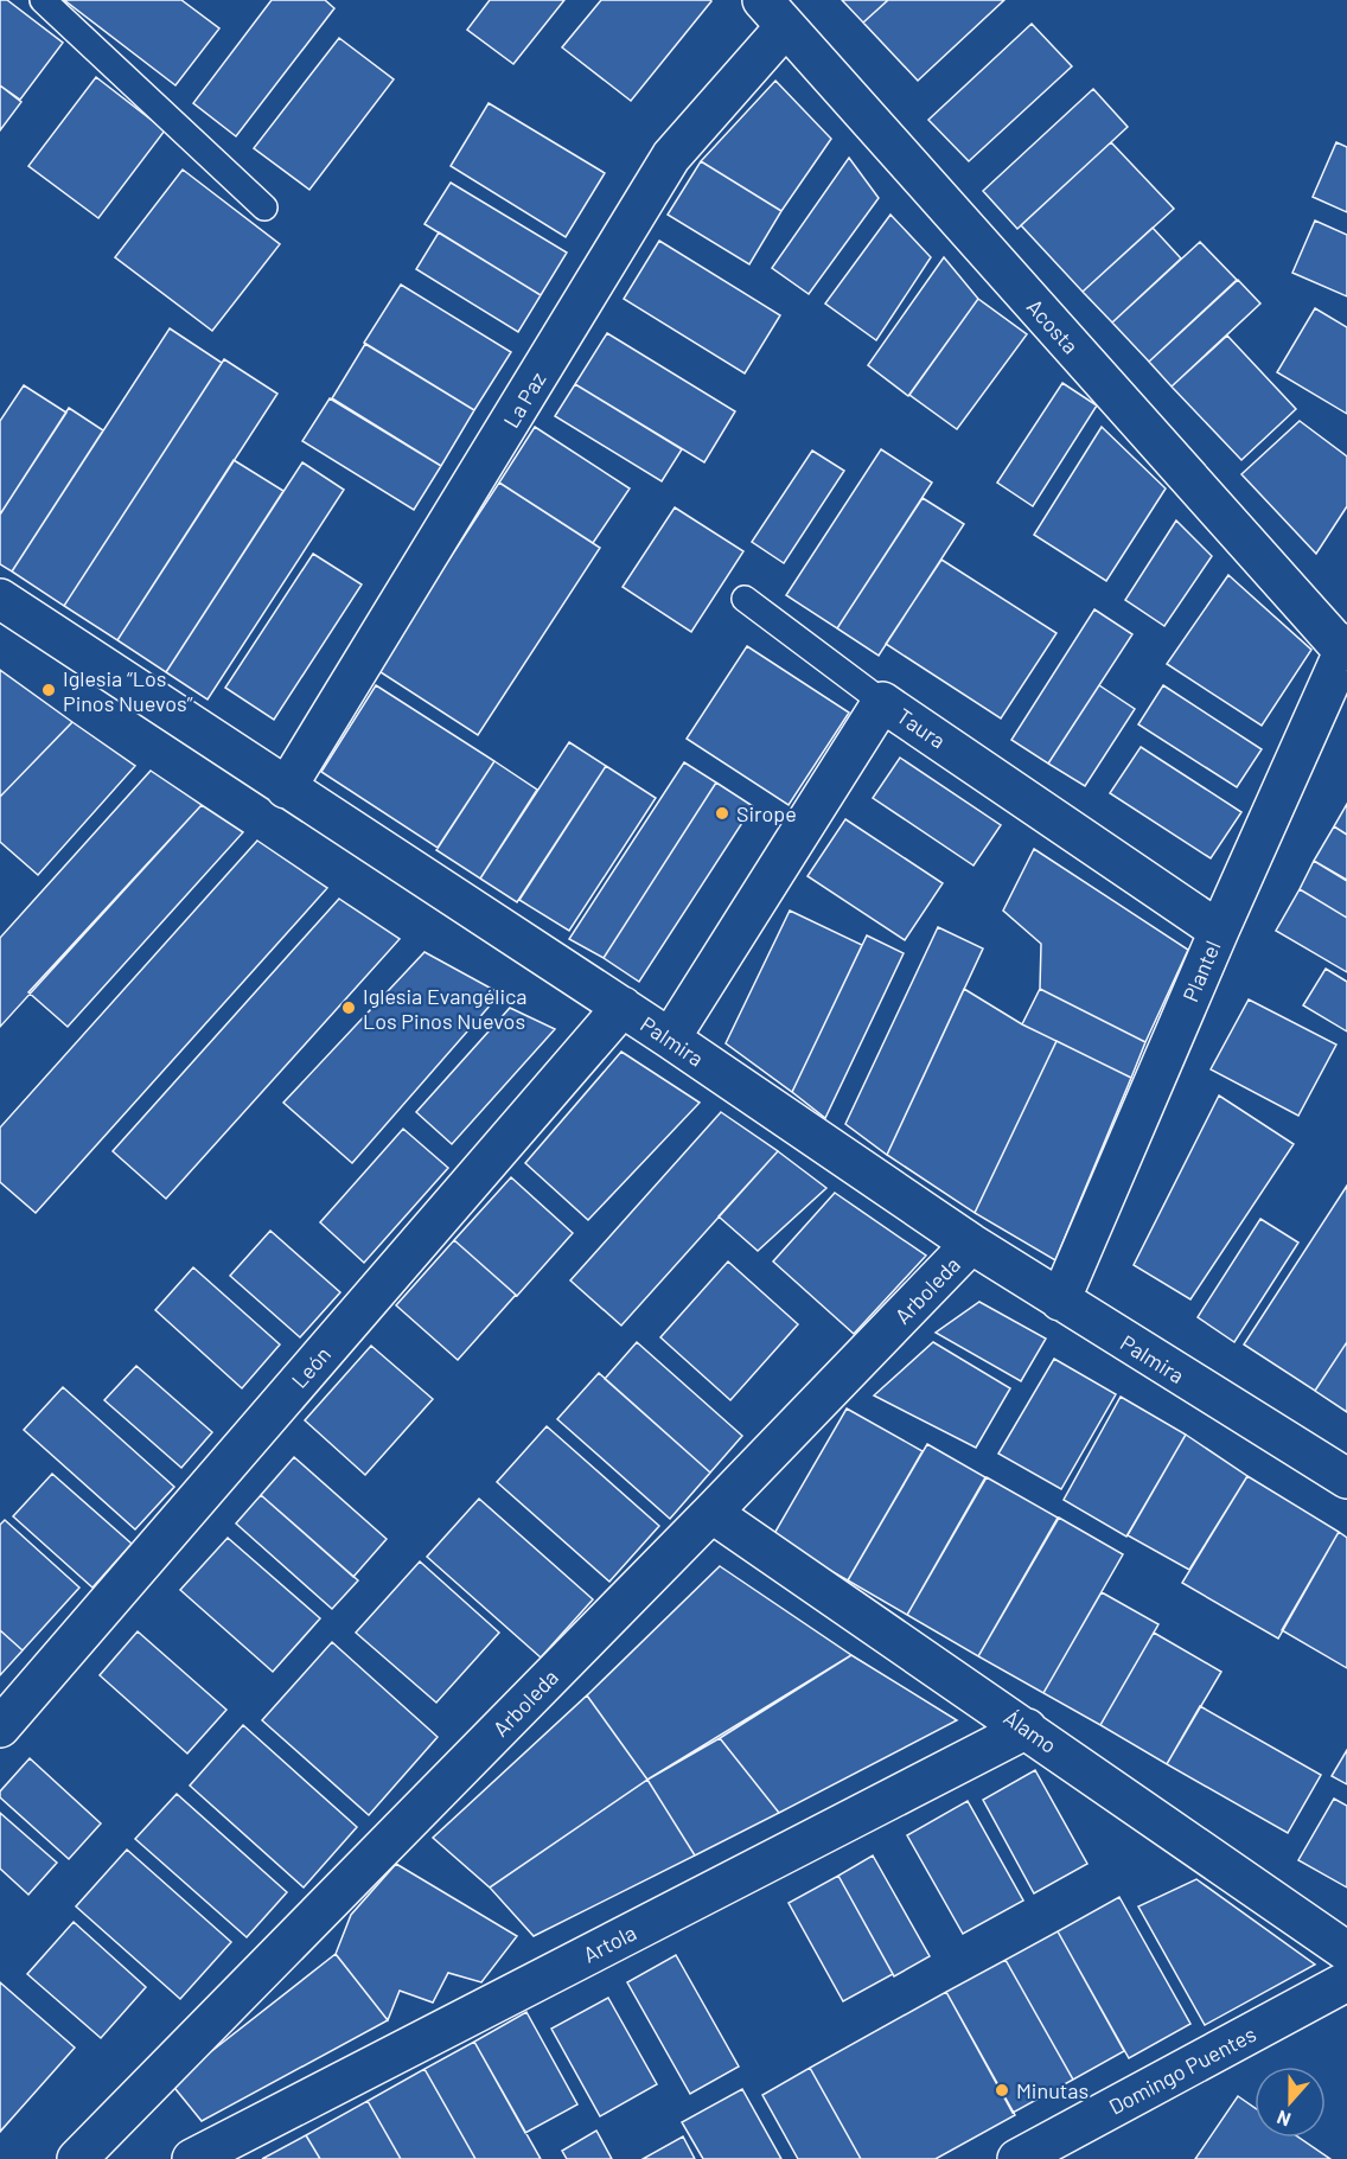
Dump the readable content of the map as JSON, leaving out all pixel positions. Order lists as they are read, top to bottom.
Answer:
{
  "streets": {
    "street": [
      "Acosta",
      "La Paz",
      "Taura",
      "Plantel",
      "Palmira",
      "Arboleda",
      "León",
      "Álamo",
      "Artola",
      "Domingo Puentes"
    ]
  },
  "crossings": [
    ["Acosta", "La Paz"],
    ["Acosta", "Plantel"],
    ["La Paz", "Palmira"],
    ["Taura", "Plantel"],
    ["Taura", "Palmira"],
    ["Plantel", "Palmira"],
    ["Palmira", "Arboleda"],
    ["Palmira", "León"],
    ["Arboleda", "Álamo"],
    ["Álamo", "Artola"]
  ],
  "places": [
    "Iglesia “Los Pinos Nuevos”",
    "Sirope",
    "Iglesia Evangélica Los Pinos Nuevos",
    "Minutas"
  ],
  "north": "bottom"
}
